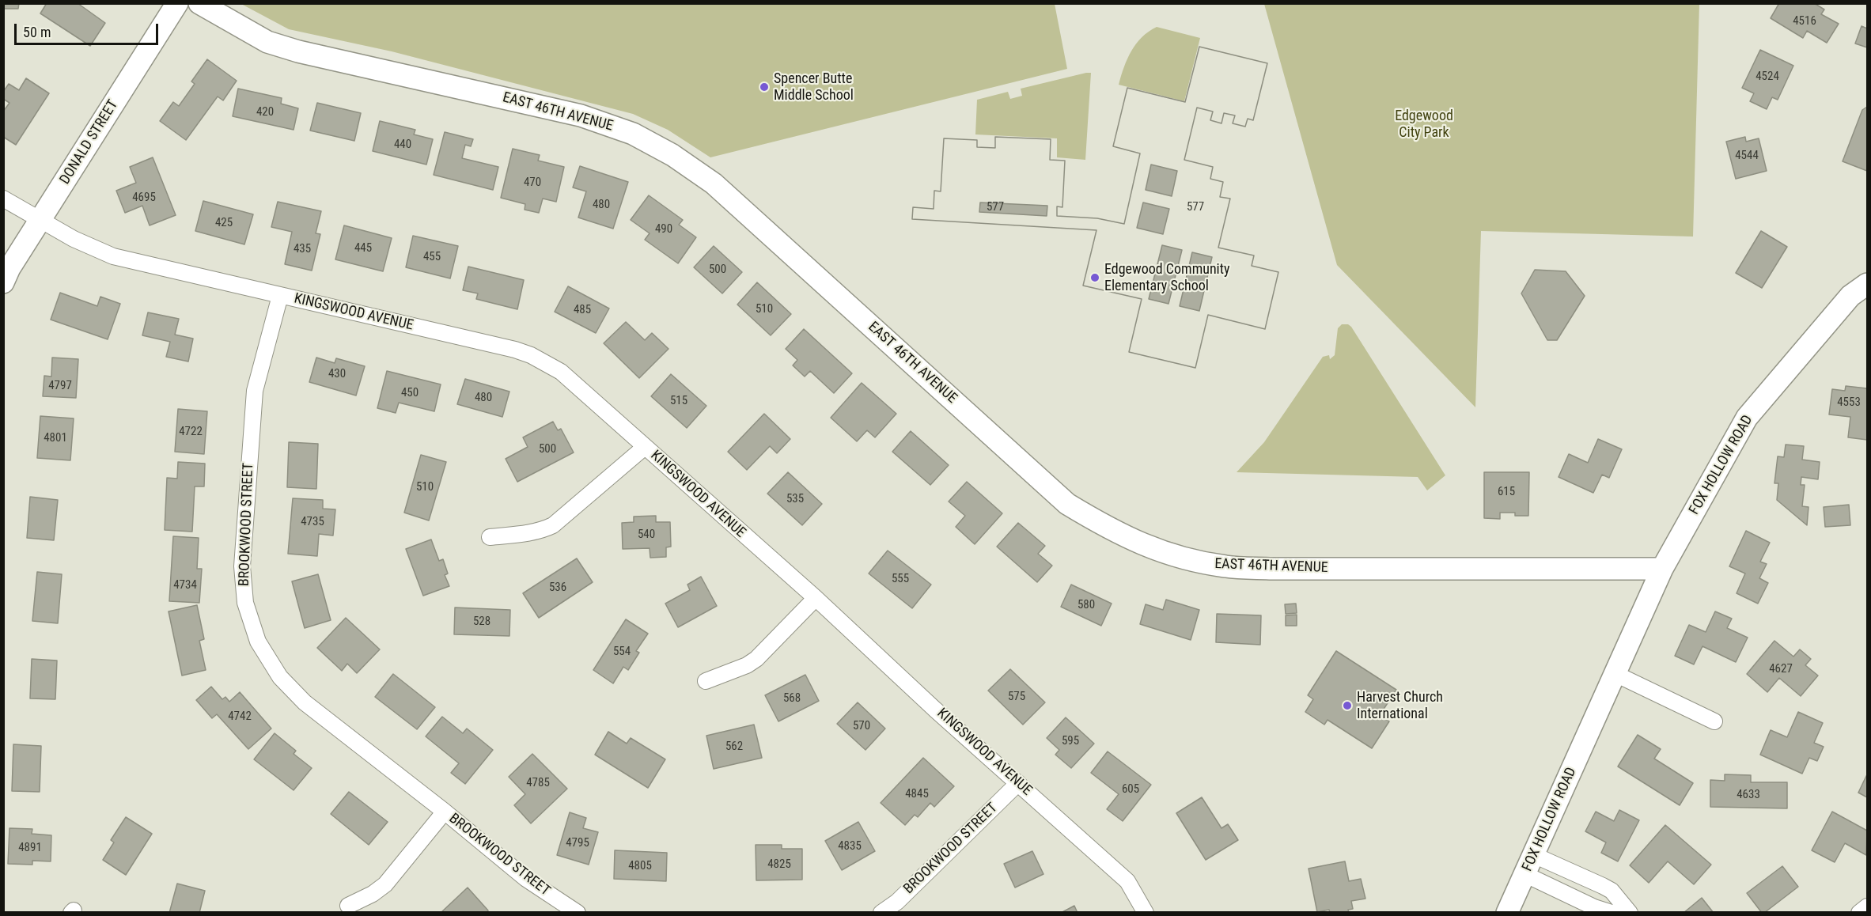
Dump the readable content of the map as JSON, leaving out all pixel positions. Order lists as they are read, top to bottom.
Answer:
{
  "streets": {
    "street": [
      "EAST 46TH AVENUE",
      "DONALD STREET",
      "KINGSWOOD AVENUE",
      "FOX HOLLOW ROAD",
      "BROOKWOOD STREET"
    ]
  },
  "crossings": [
    ["EAST 46TH AVENUE", "FOX HOLLOW ROAD"],
    ["DONALD STREET", "KINGSWOOD AVENUE"],
    ["KINGSWOOD AVENUE", "BROOKWOOD STREET"]
  ],
  "parks": ["Edgewood City Park"],
  "places": ["Spencer Butte Middle School", "Edgewood Community Elementary School", "Harvest Church International"],
  "house_numbers": [
    "4516",
    "4524",
    "420",
    "440",
    "4544",
    "470",
    "4695",
    "480",
    "577",
    "577",
    "425",
    "490",
    "445",
    "435",
    "455",
    "500",
    "510",
    "485",
    "430",
    "4797",
    "450",
    "480",
    "515",
    "4553",
    "4722",
    "4801",
    "500",
    "510",
    "615",
    "535",
    "4735",
    "540",
    "555",
    "4734",
    "536",
    "580",
    "528",
    "554",
    "4627",
    "575",
    "568",
    "4742",
    "570",
    "595",
    "562",
    "4785",
    "605",
    "4845",
    "4633",
    "4795",
    "4835",
    "4891",
    "4825",
    "4805"
  ],
  "scale_bar": "50 m"
}
